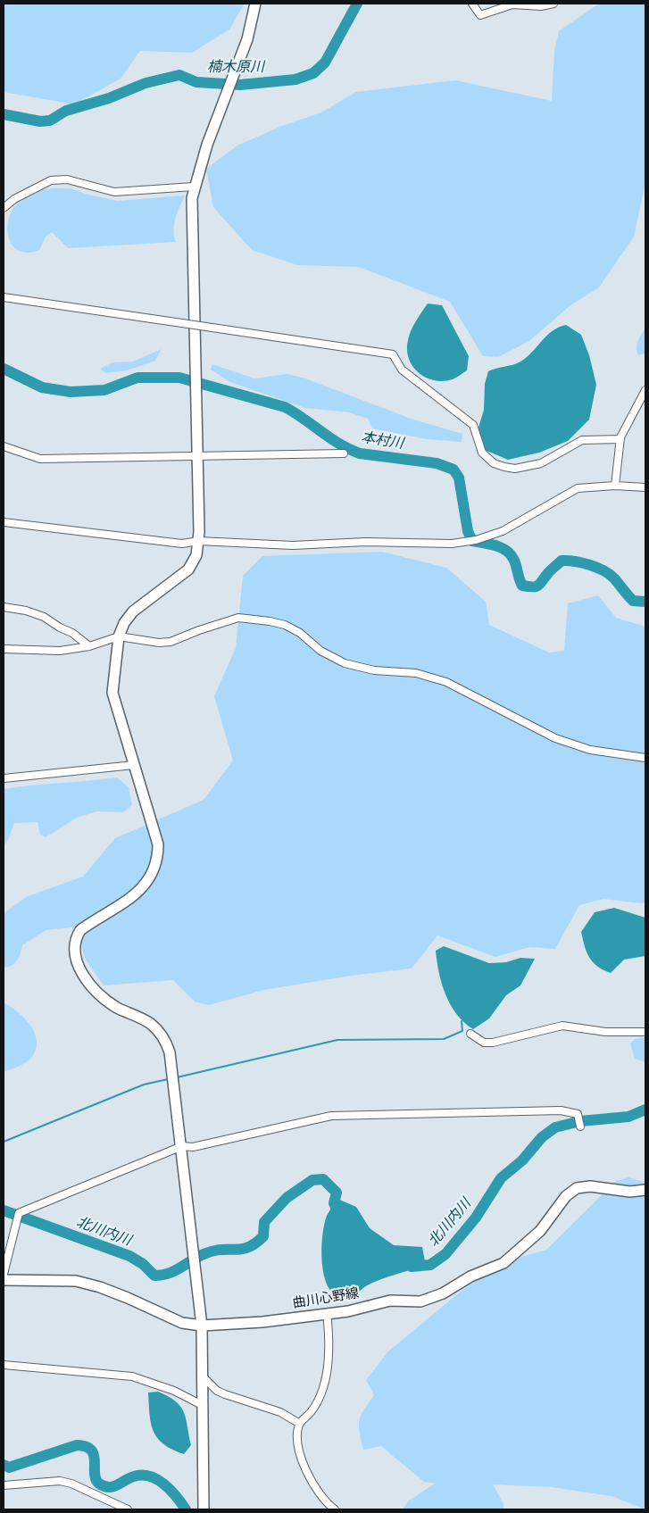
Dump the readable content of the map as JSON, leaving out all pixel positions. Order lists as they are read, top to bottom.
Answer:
{
  "streets": {
    "street": ["曲川心野線"]
  },
  "water": ["楠木原川", "本村川", "北川内川"]
}
